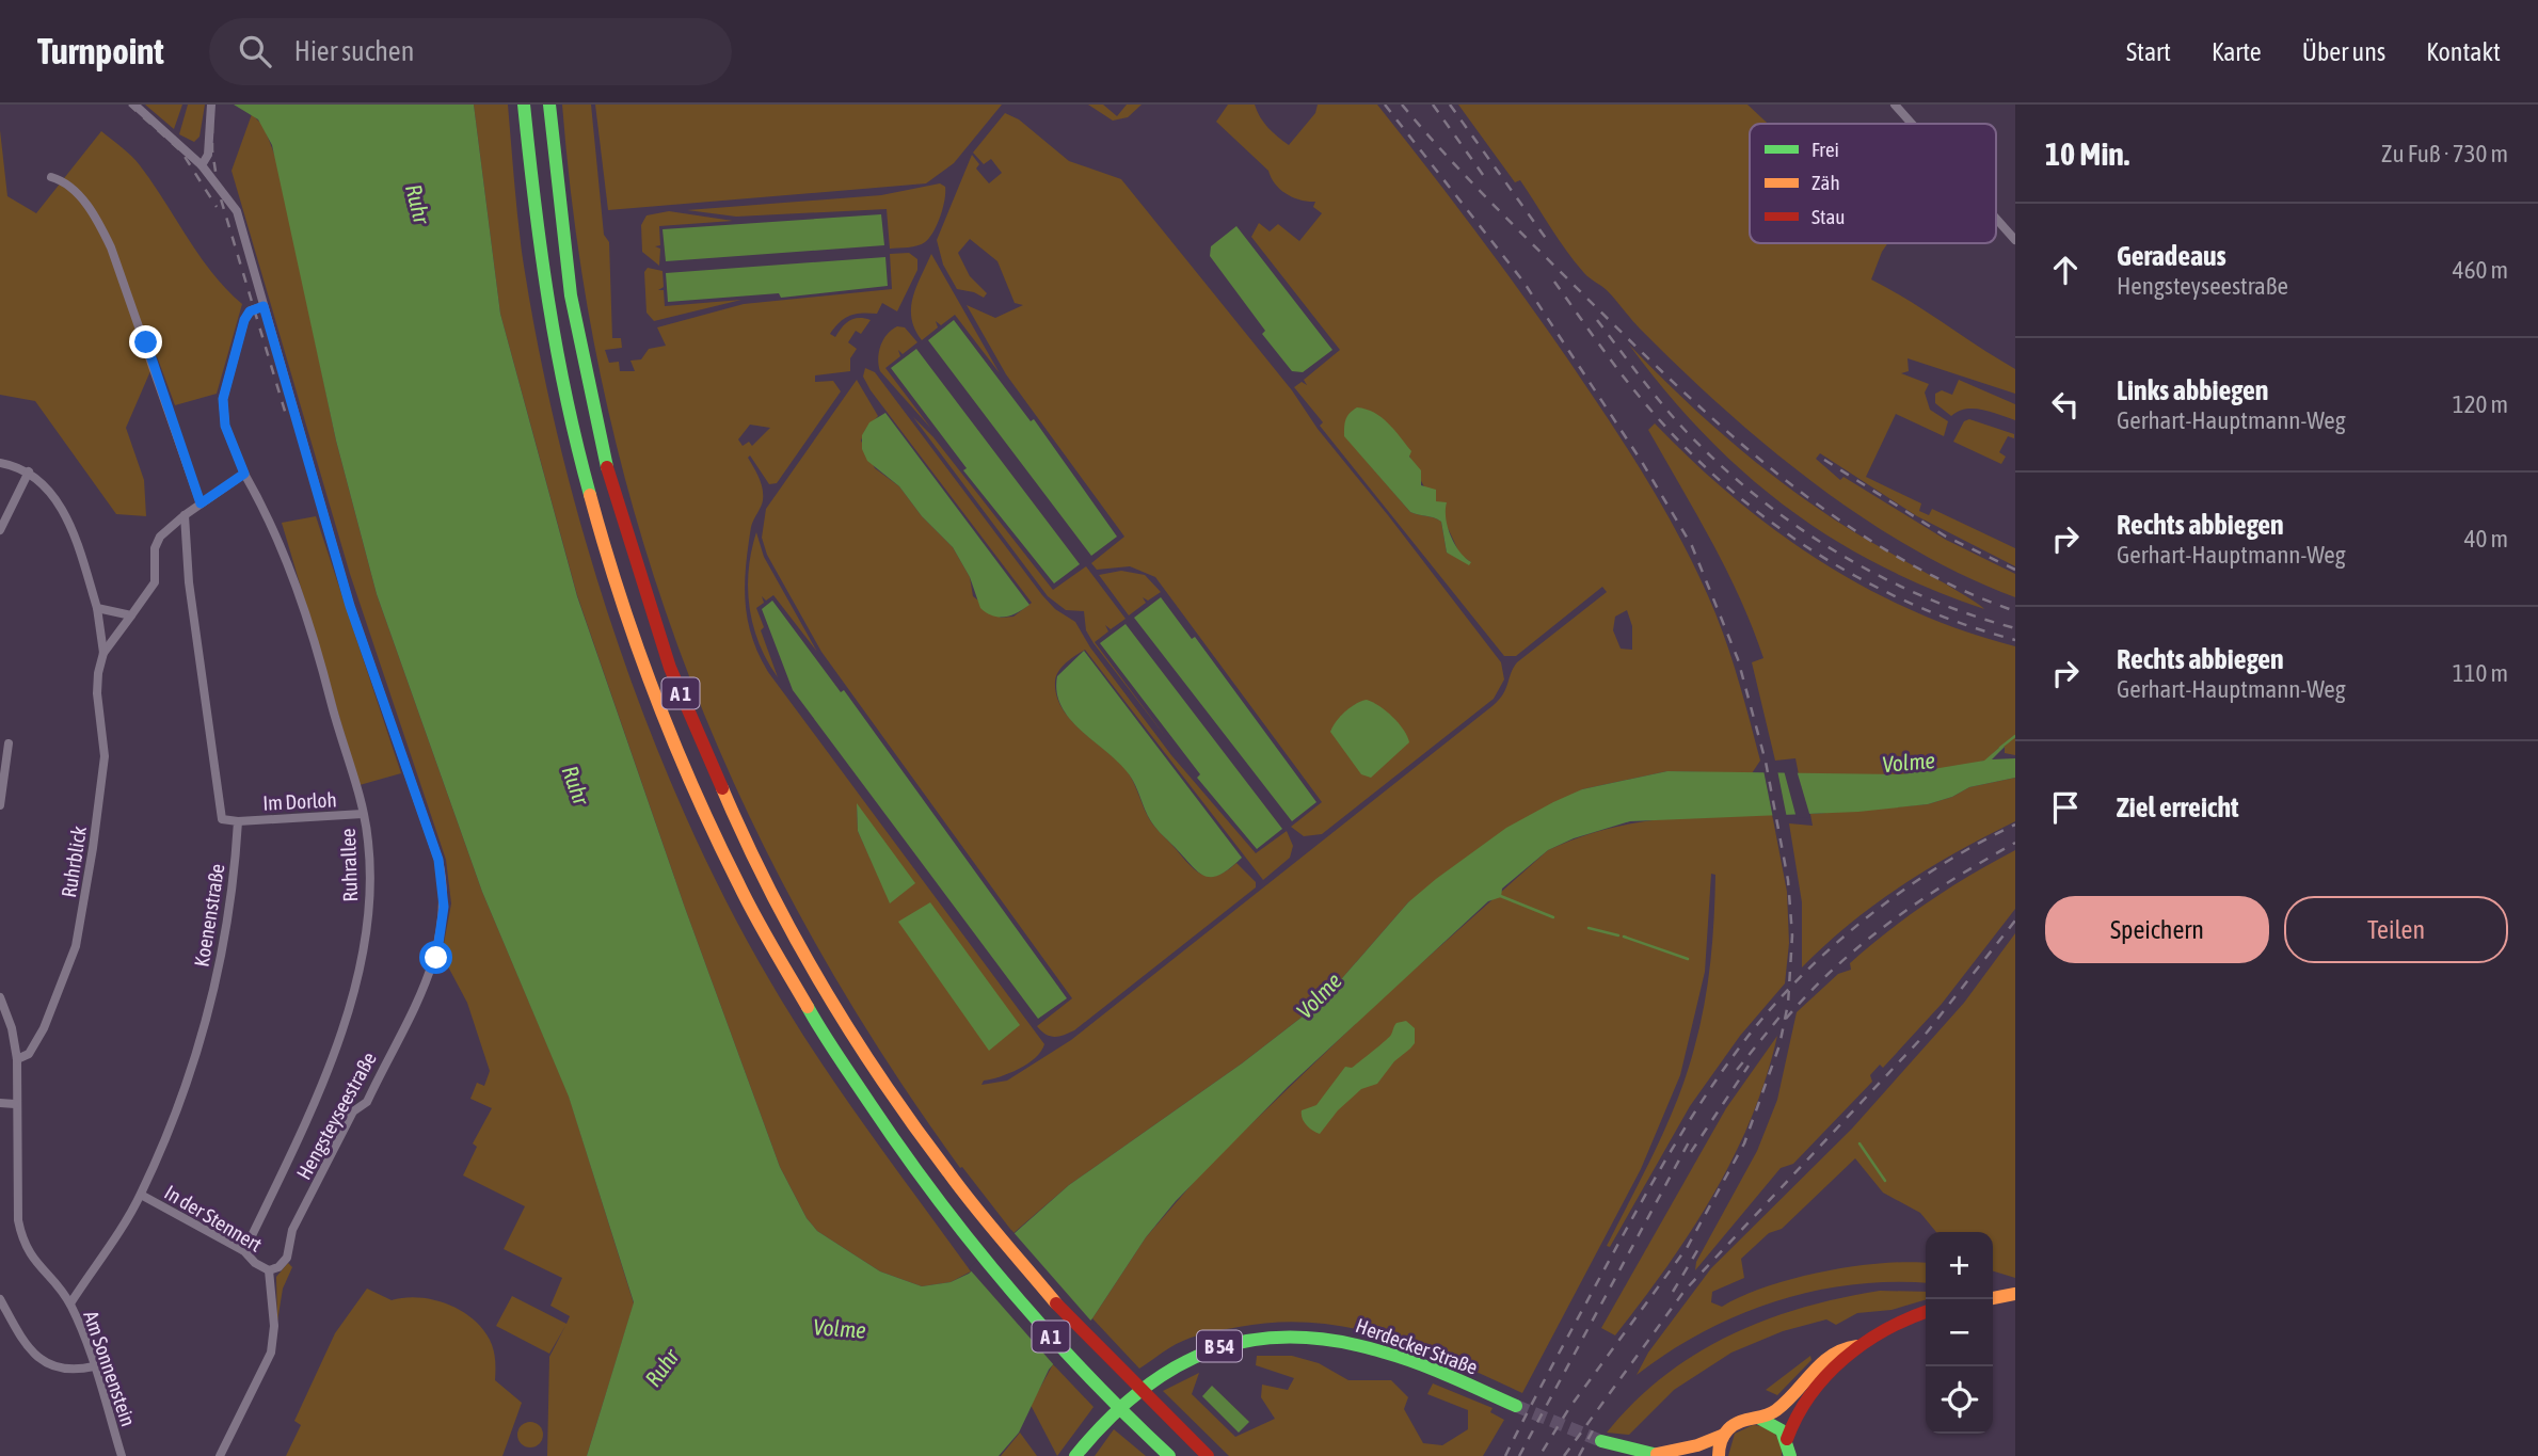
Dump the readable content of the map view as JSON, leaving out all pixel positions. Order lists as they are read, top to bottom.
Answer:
{
  "streets": {
    "main road": ["A 1", "B 54", "Herdecker Straße"],
    "street": [
      "Im Dorloh",
      "Ruhrblick",
      "Ruhrallee",
      "Koenenstraße",
      "Hengsteyseestraße",
      "In der Stennert",
      "Am Sonnenstein"
    ]
  },
  "crossings": [
    ["Im Dorloh", "Ruhrallee"],
    ["Im Dorloh", "Koenenstraße"],
    ["Ruhrblick", "Ruhrallee"],
    ["Ruhrblick", "Am Sonnenstein"],
    ["Ruhrallee", "Hengsteyseestraße"],
    ["Ruhrallee", "In der Stennert"],
    ["Koenenstraße", "In der Stennert"],
    ["Koenenstraße", "Am Sonnenstein"],
    ["Hengsteyseestraße", "In der Stennert"]
  ],
  "water": ["Ruhr", "Volme"],
  "legend": ["Frei", "Zäh", "Stau"],
  "page": {
    "header": "Turnpoint",
    "search": "Hier suchen",
    "nav": [
      "Start",
      "Karte",
      "Über uns",
      "Kontakt"
    ],
    "heading": ["10 Min.", "Zu Fuß · 730 m"],
    "list": [
      ["Geradeaus", "Hengsteyseestraße", "460 m"],
      ["Links abbiegen", "Gerhart-Hauptmann-Weg", "120 m"],
      ["Rechts abbiegen", "Gerhart-Hauptmann-Weg", "40 m"],
      ["Rechts abbiegen", "Gerhart-Hauptmann-Weg", "110 m"],
      "Ziel erreicht"
    ],
    "buttons": ["Speichern", "Teilen"],
    "map_buttons": ["+", "−"]
  }
}
